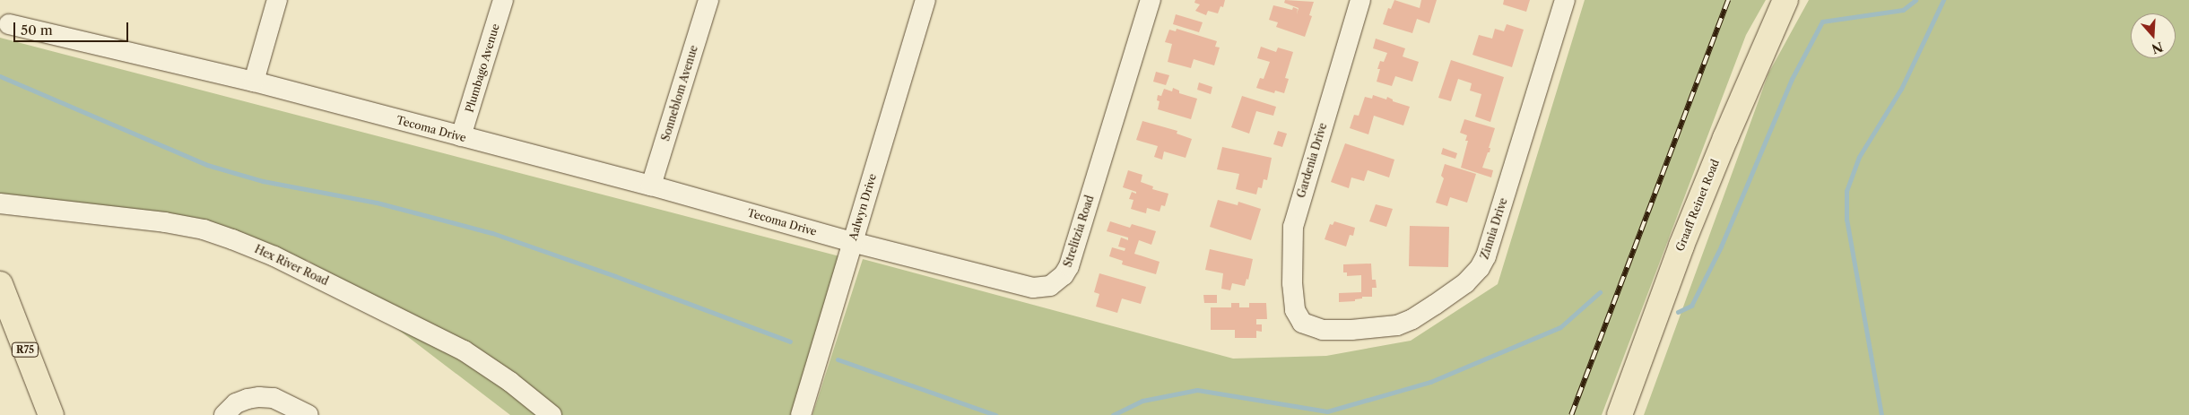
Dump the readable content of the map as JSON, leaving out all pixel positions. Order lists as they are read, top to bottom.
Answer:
{
  "streets": {
    "main road": ["Graaff Reinet Road", "R75"],
    "street": [
      "Plumbago Avenue",
      "Sonneblom Avenue",
      "Tecoma Drive",
      "Gardenia Drive",
      "Aalwyn Drive",
      "Zinnia Drive",
      "Strelitzia Road",
      "Hex River Road"
    ]
  },
  "crossings": [
    ["Plumbago Avenue", "Tecoma Drive"],
    ["Sonneblom Avenue", "Tecoma Drive"],
    ["Tecoma Drive", "Aalwyn Drive"],
    ["Tecoma Drive", "Strelitzia Road"],
    ["Gardenia Drive", "Zinnia Drive"],
    ["Aalwyn Drive", "Strelitzia Road"]
  ],
  "scale_bar": "50 m",
  "north": "bottom"
}
